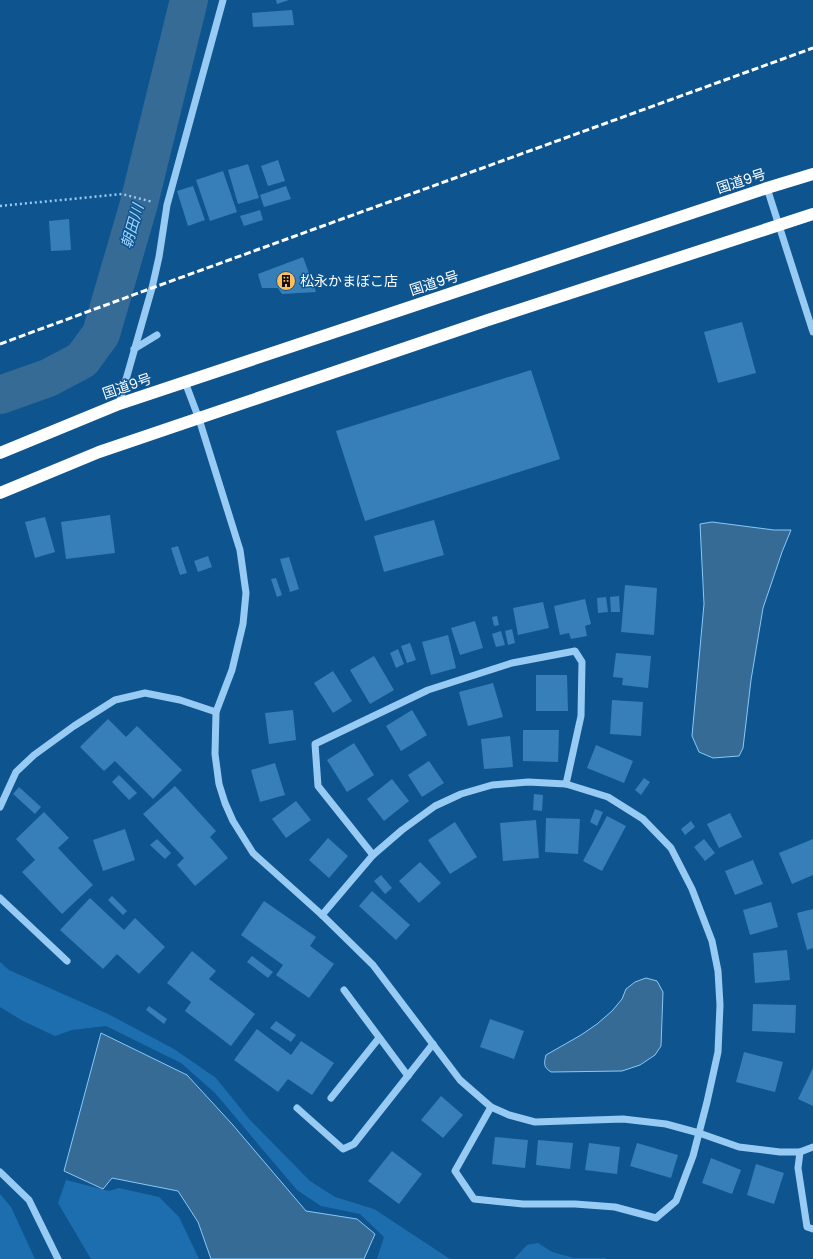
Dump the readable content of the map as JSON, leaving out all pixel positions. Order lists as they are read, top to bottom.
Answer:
{
  "streets": {
    "highway": ["国道9号"]
  },
  "water": ["朝田川"],
  "places": {
    "building": ["松永かまぼこ店"]
  }
}
